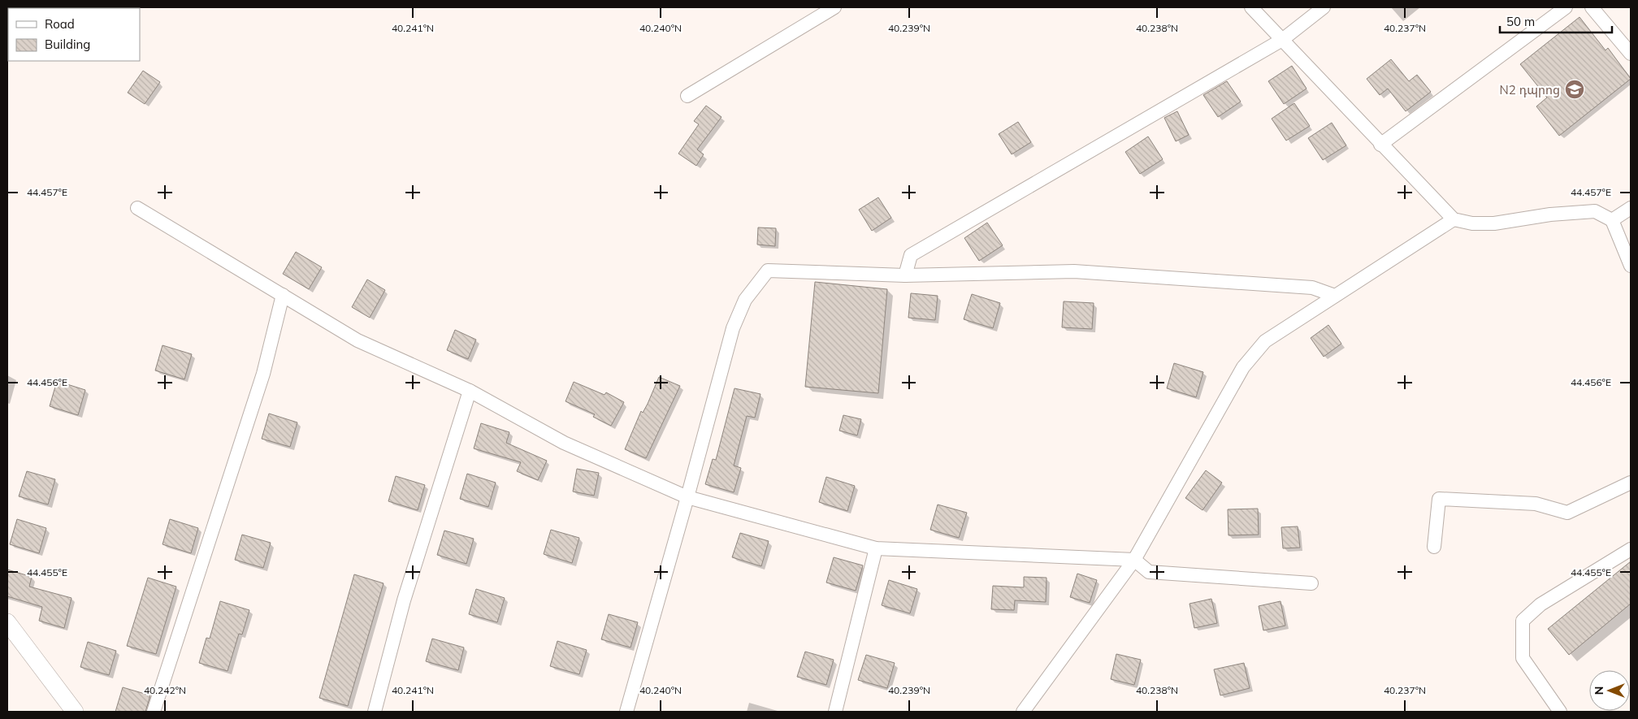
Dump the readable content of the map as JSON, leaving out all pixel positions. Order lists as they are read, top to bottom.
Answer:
{
  "places": {
    "school or university": ["N2 դպրոց"]
  },
  "legend": ["Road", "Building"],
  "scale_bar": "50 m",
  "north": "left",
  "coordinates": [
    "40.241°N",
    "40.240°N",
    "40.239°N",
    "40.238°N",
    "40.237°N",
    "44.457°E",
    "44.456°E",
    "44.455°E",
    "40.242°N"
  ]
}
